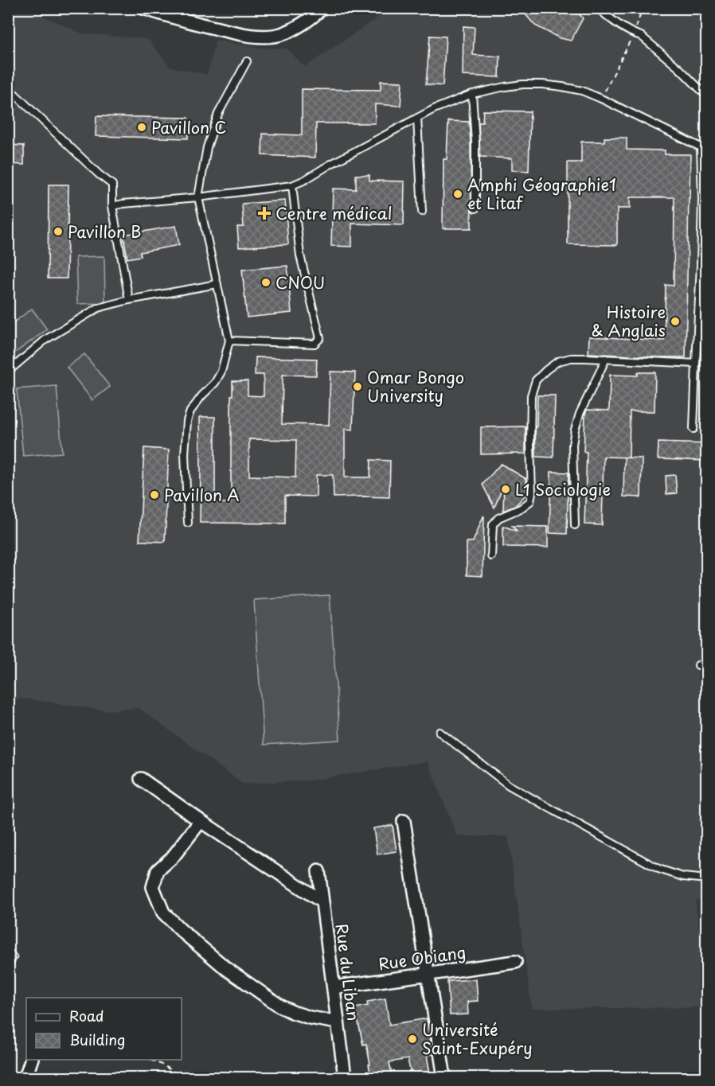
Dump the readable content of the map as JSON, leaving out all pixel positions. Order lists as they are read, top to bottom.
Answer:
{
  "streets": {
    "street": ["Rue Obiang", "Rue du Liban"]
  },
  "crossings": [
    ["Rue Obiang", "Rue du Liban"]
  ],
  "places": {
    "other": [
      "Pavillon C",
      "Amphi Géographie1 et Litaf",
      "Pavillon B",
      "CNOU",
      "Histoire & Anglais",
      "Omar Bongo University",
      "L1 Sociologie",
      "Pavillon A",
      "Université Saint-Exupéry"
    ],
    "health": ["Centre médical"]
  },
  "legend": ["Road", "Building"]
}
